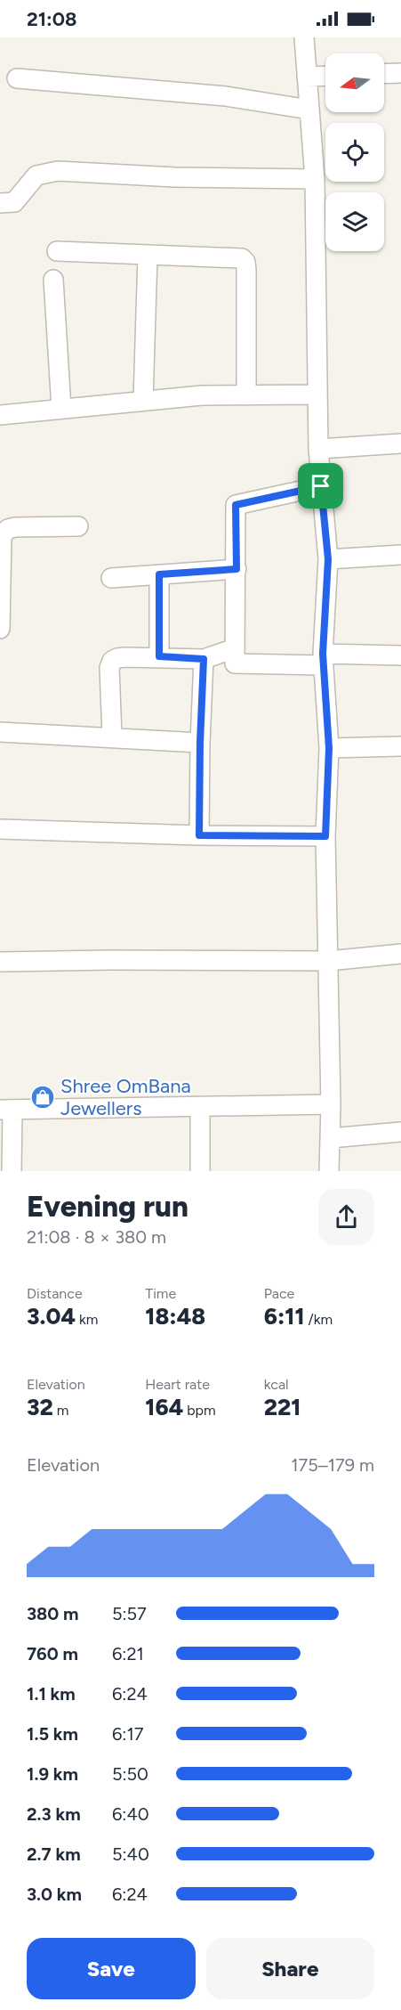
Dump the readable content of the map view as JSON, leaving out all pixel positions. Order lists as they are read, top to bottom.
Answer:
{
  "places": {
    "shop": ["Shree OmBana Jewellers"]
  },
  "north": "left",
  "page": {
    "status": "21:08",
    "heading": ["Evening run", "21:08 · 8 × 380 m"],
    "stats": [
      ["Distance", "3.04 km"],
      ["Time", "18:48"],
      ["Pace", "6:11 /km"],
      ["Elevation", "32 m"],
      ["Heart rate", "164 bpm"],
      ["kcal", "221"]
    ],
    "chart": ["Elevation", "175–179 m"],
    "list": [
      {
        "name": "380 m",
        "note": "5:57"
      },
      {
        "name": "760 m",
        "note": "6:21"
      },
      {
        "name": "1.1 km",
        "note": "6:24"
      },
      {
        "name": "1.5 km",
        "note": "6:17"
      },
      {
        "name": "1.9 km",
        "note": "5:50"
      },
      {
        "name": "2.3 km",
        "note": "6:40"
      },
      {
        "name": "2.7 km",
        "note": "5:40"
      },
      {
        "name": "3.0 km",
        "note": "6:24"
      }
    ],
    "buttons": ["Save", "Share"]
  }
}
